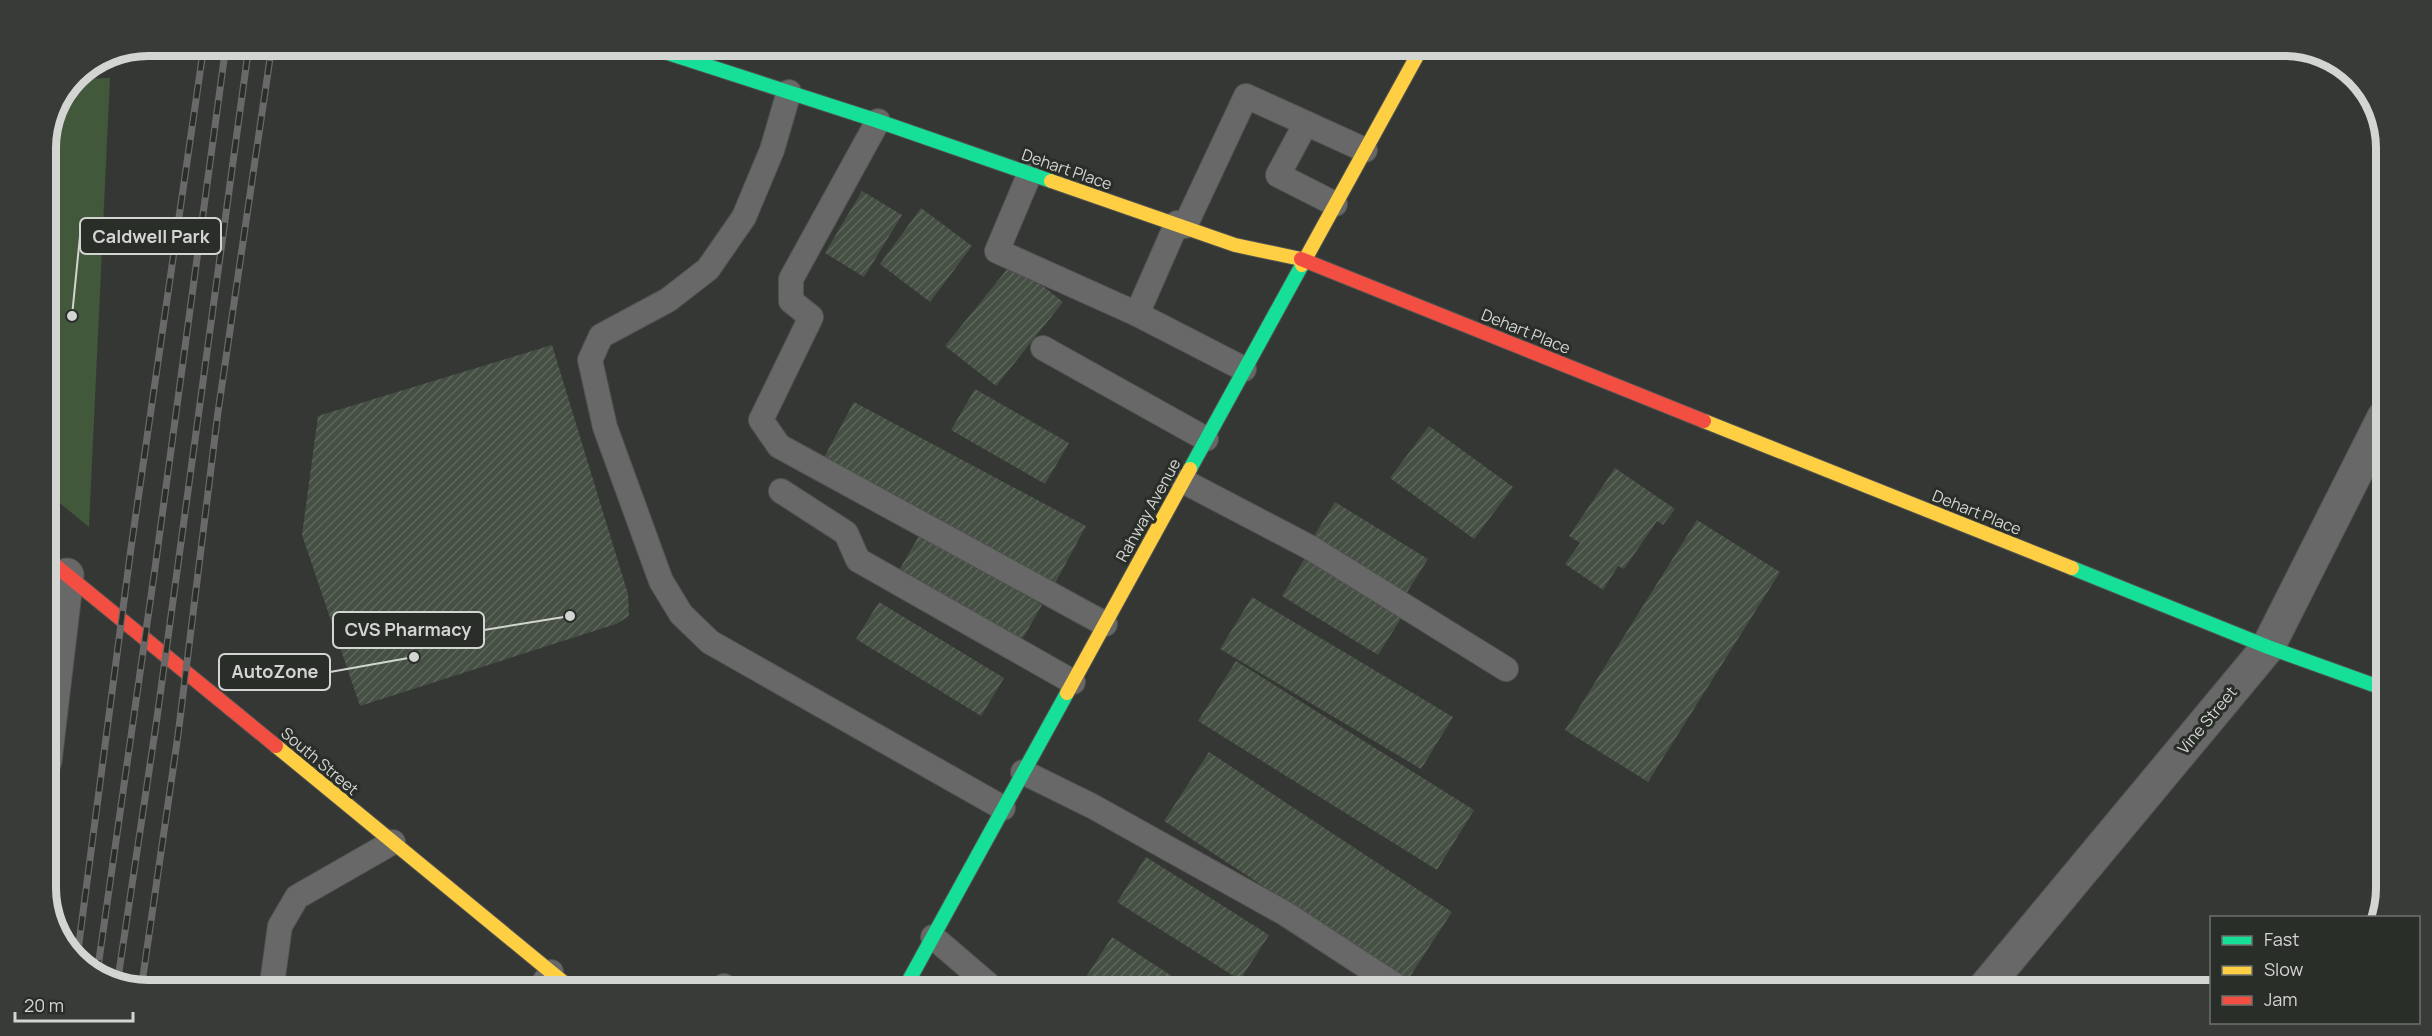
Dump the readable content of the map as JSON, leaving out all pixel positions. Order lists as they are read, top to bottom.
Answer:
{
  "streets": {
    "street": [
      "Dehart Place",
      "Rahway Avenue",
      "Vine Street",
      "South Street"
    ]
  },
  "crossings": [
    ["Dehart Place", "Rahway Avenue"],
    ["Dehart Place", "Vine Street"]
  ],
  "places": ["Caldwell Park", "CVS Pharmacy", "AutoZone"],
  "legend": ["Fast", "Slow", "Jam"],
  "scale_bar": "20 m"
}
